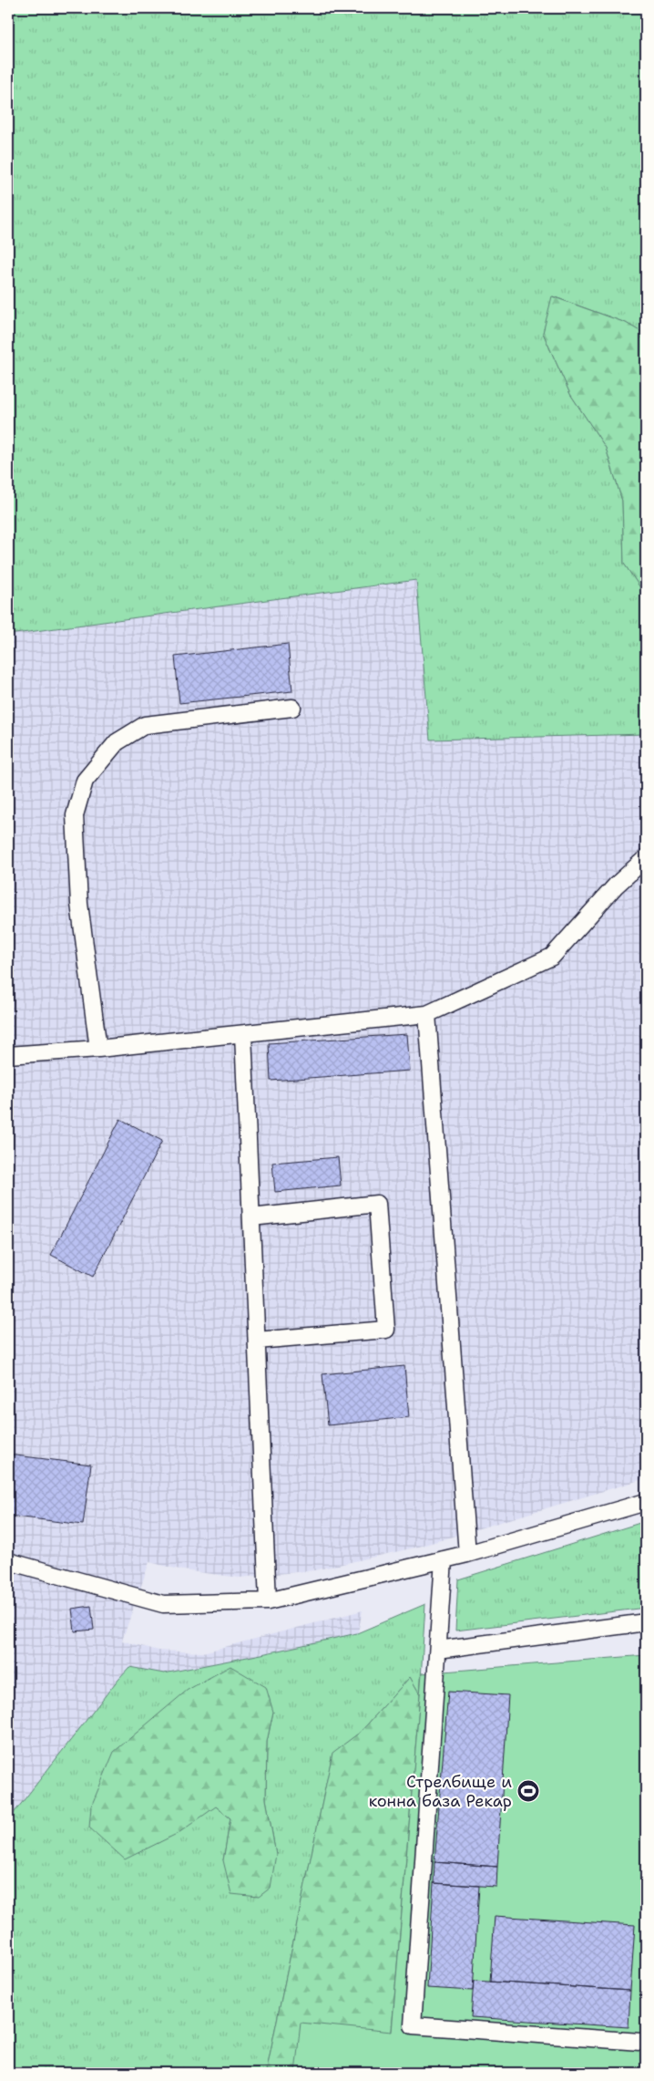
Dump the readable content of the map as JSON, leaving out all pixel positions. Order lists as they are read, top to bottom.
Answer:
{
  "places": {
    "sports": ["Стрелбище и конна база Рекар"]
  }
}
